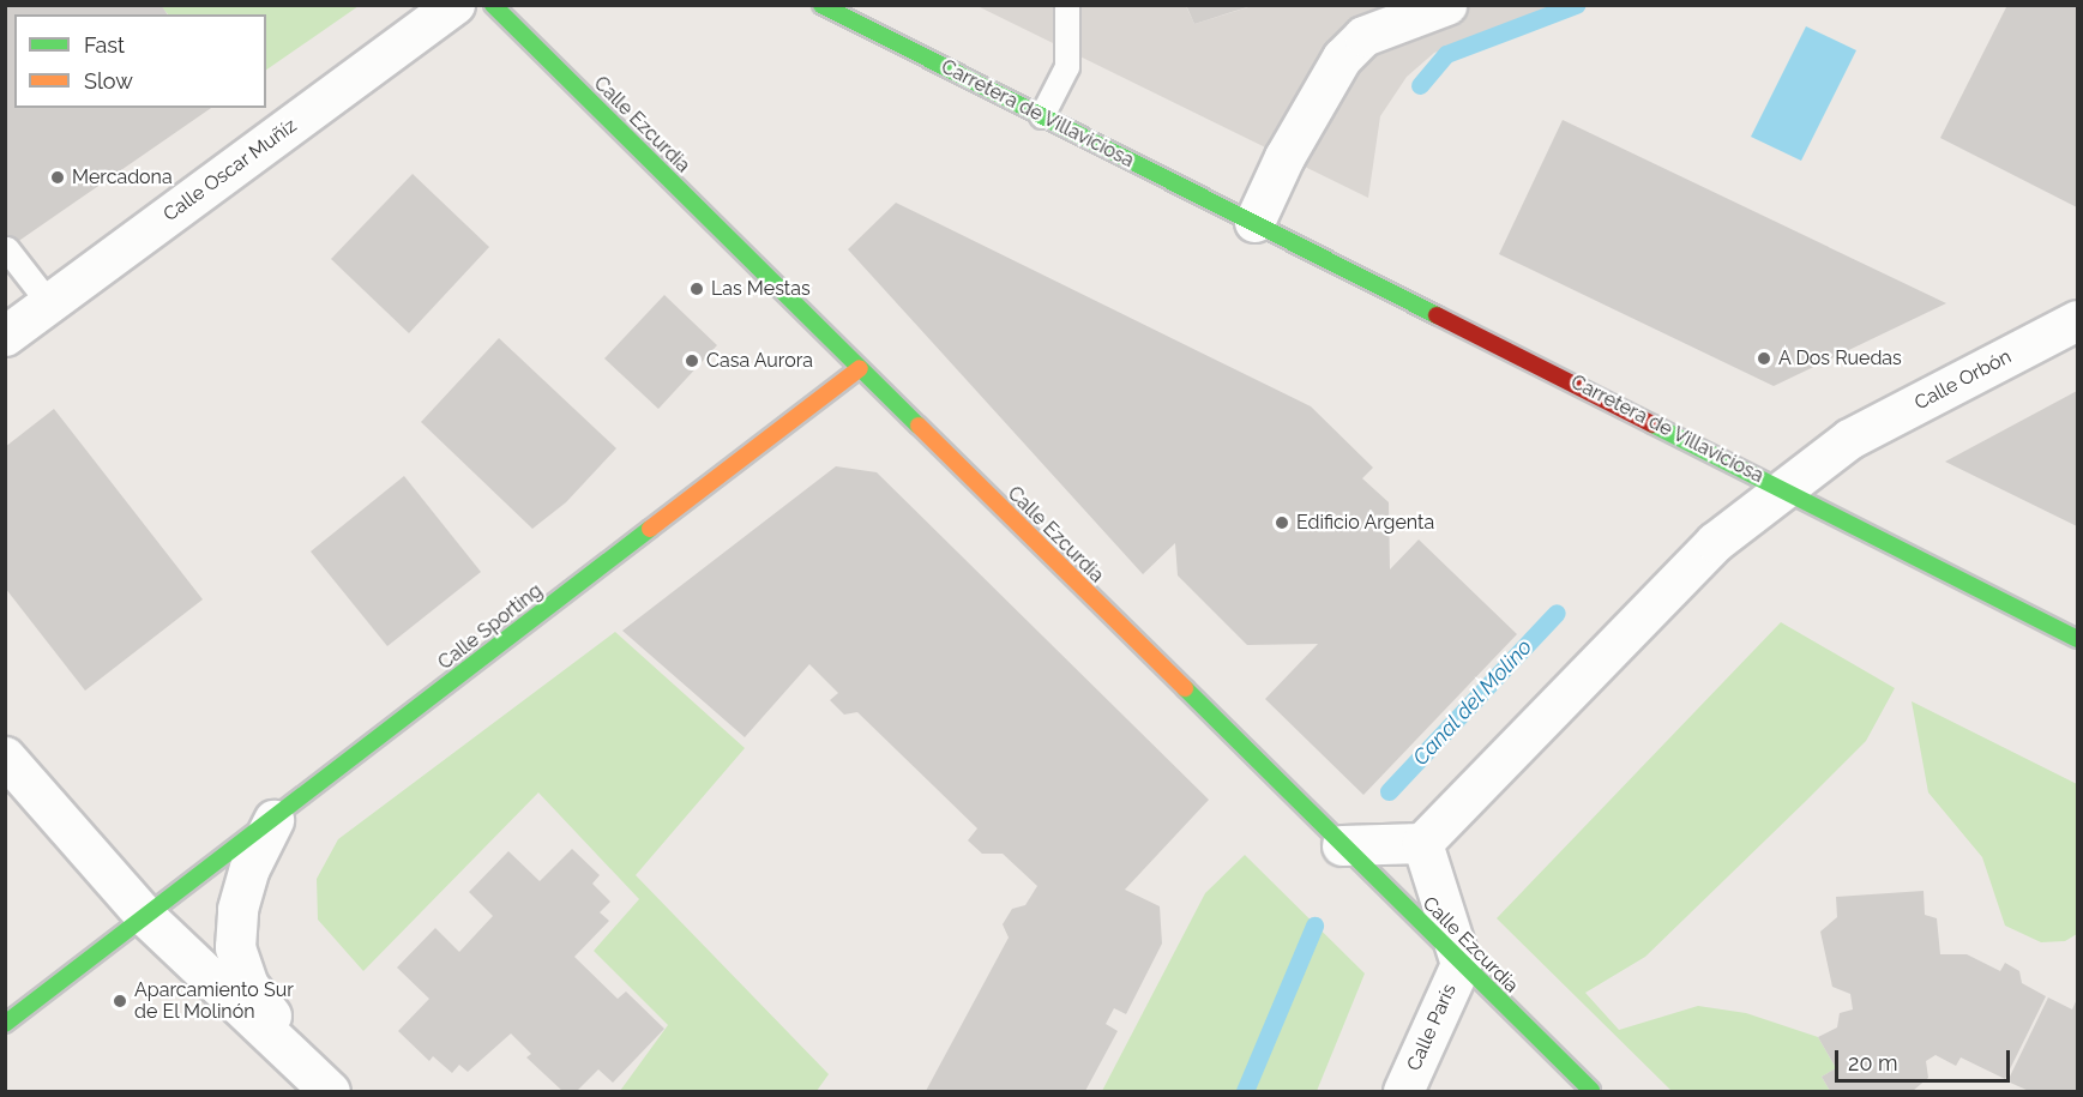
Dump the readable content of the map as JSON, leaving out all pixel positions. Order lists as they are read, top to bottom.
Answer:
{
  "streets": {
    "main road": ["Carretera de Villaviciosa", "Calle Ezcurdia", "Calle Sporting"],
    "street": ["Calle Oscar Muñíz", "Calle Orbón", "Calle París"]
  },
  "crossings": [
    ["Carretera de Villaviciosa", "Calle Orbón"],
    ["Calle Ezcurdia", "Calle Sporting"],
    ["Calle Ezcurdia", "Calle París"]
  ],
  "water": ["Canal del Molino"],
  "places": [
    "Mercadona",
    "Las Mestas",
    "A Dos Ruedas",
    "Casa Aurora",
    "Edificio Argenta",
    "Aparcamiento Sur de El Molinón"
  ],
  "legend": ["Fast", "Slow"],
  "scale_bar": "20 m"
}
